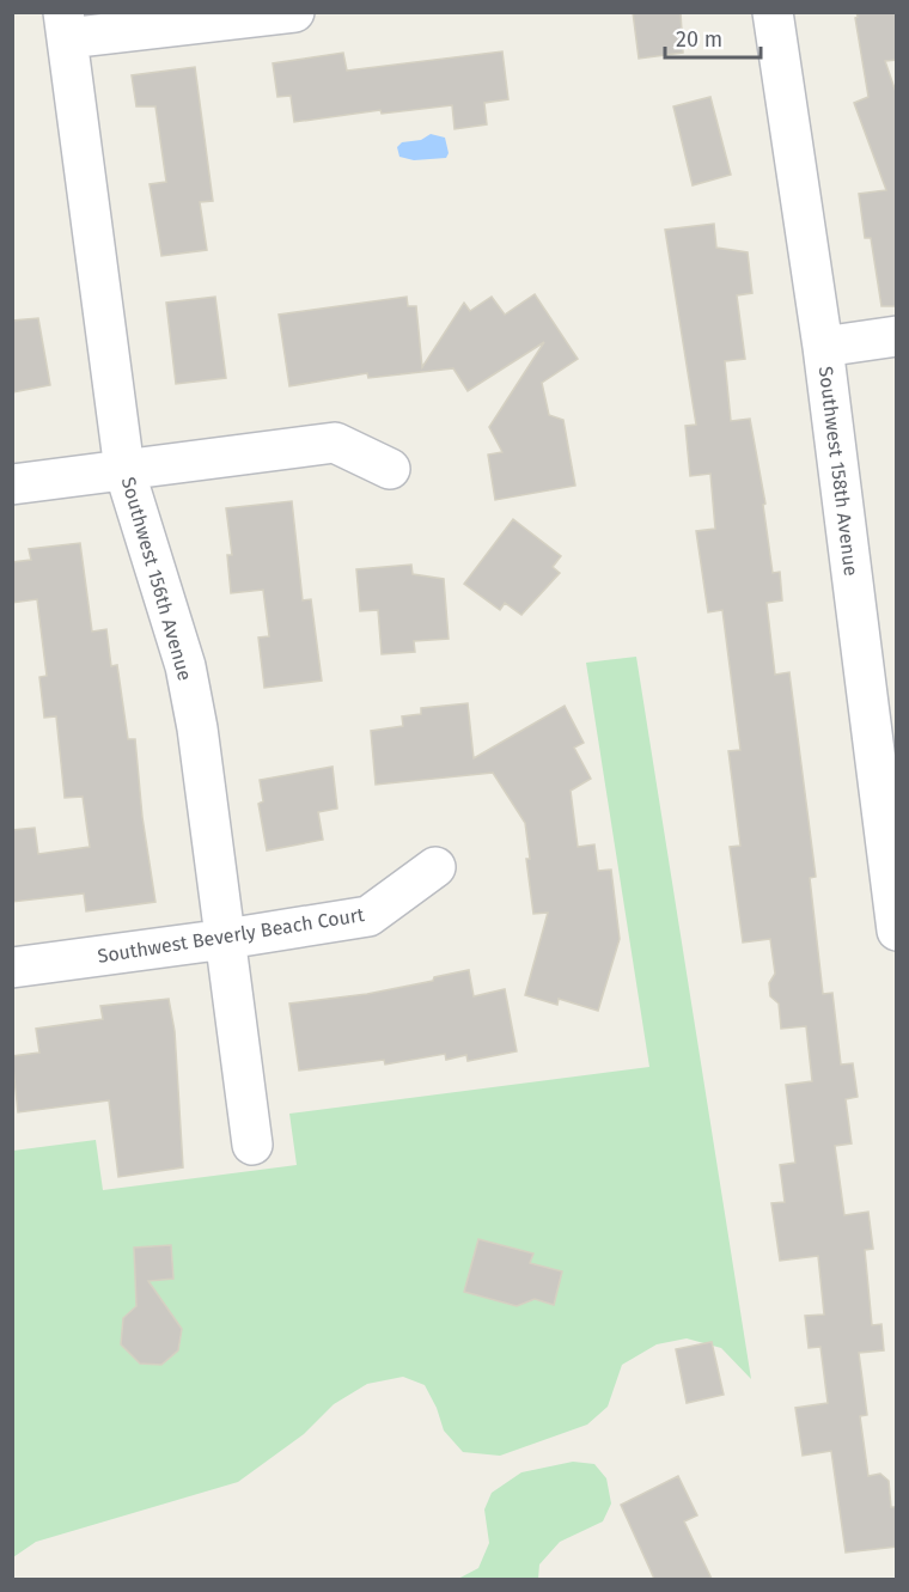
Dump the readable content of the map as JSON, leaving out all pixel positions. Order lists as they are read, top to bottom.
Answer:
{
  "streets": {
    "street": ["Southwest 158th Avenue", "Southwest 156th Avenue", "Southwest Beverly Beach Court"]
  },
  "crossings": [
    ["Southwest 156th Avenue", "Southwest Beverly Beach Court"]
  ],
  "scale_bar": "20 m"
}
